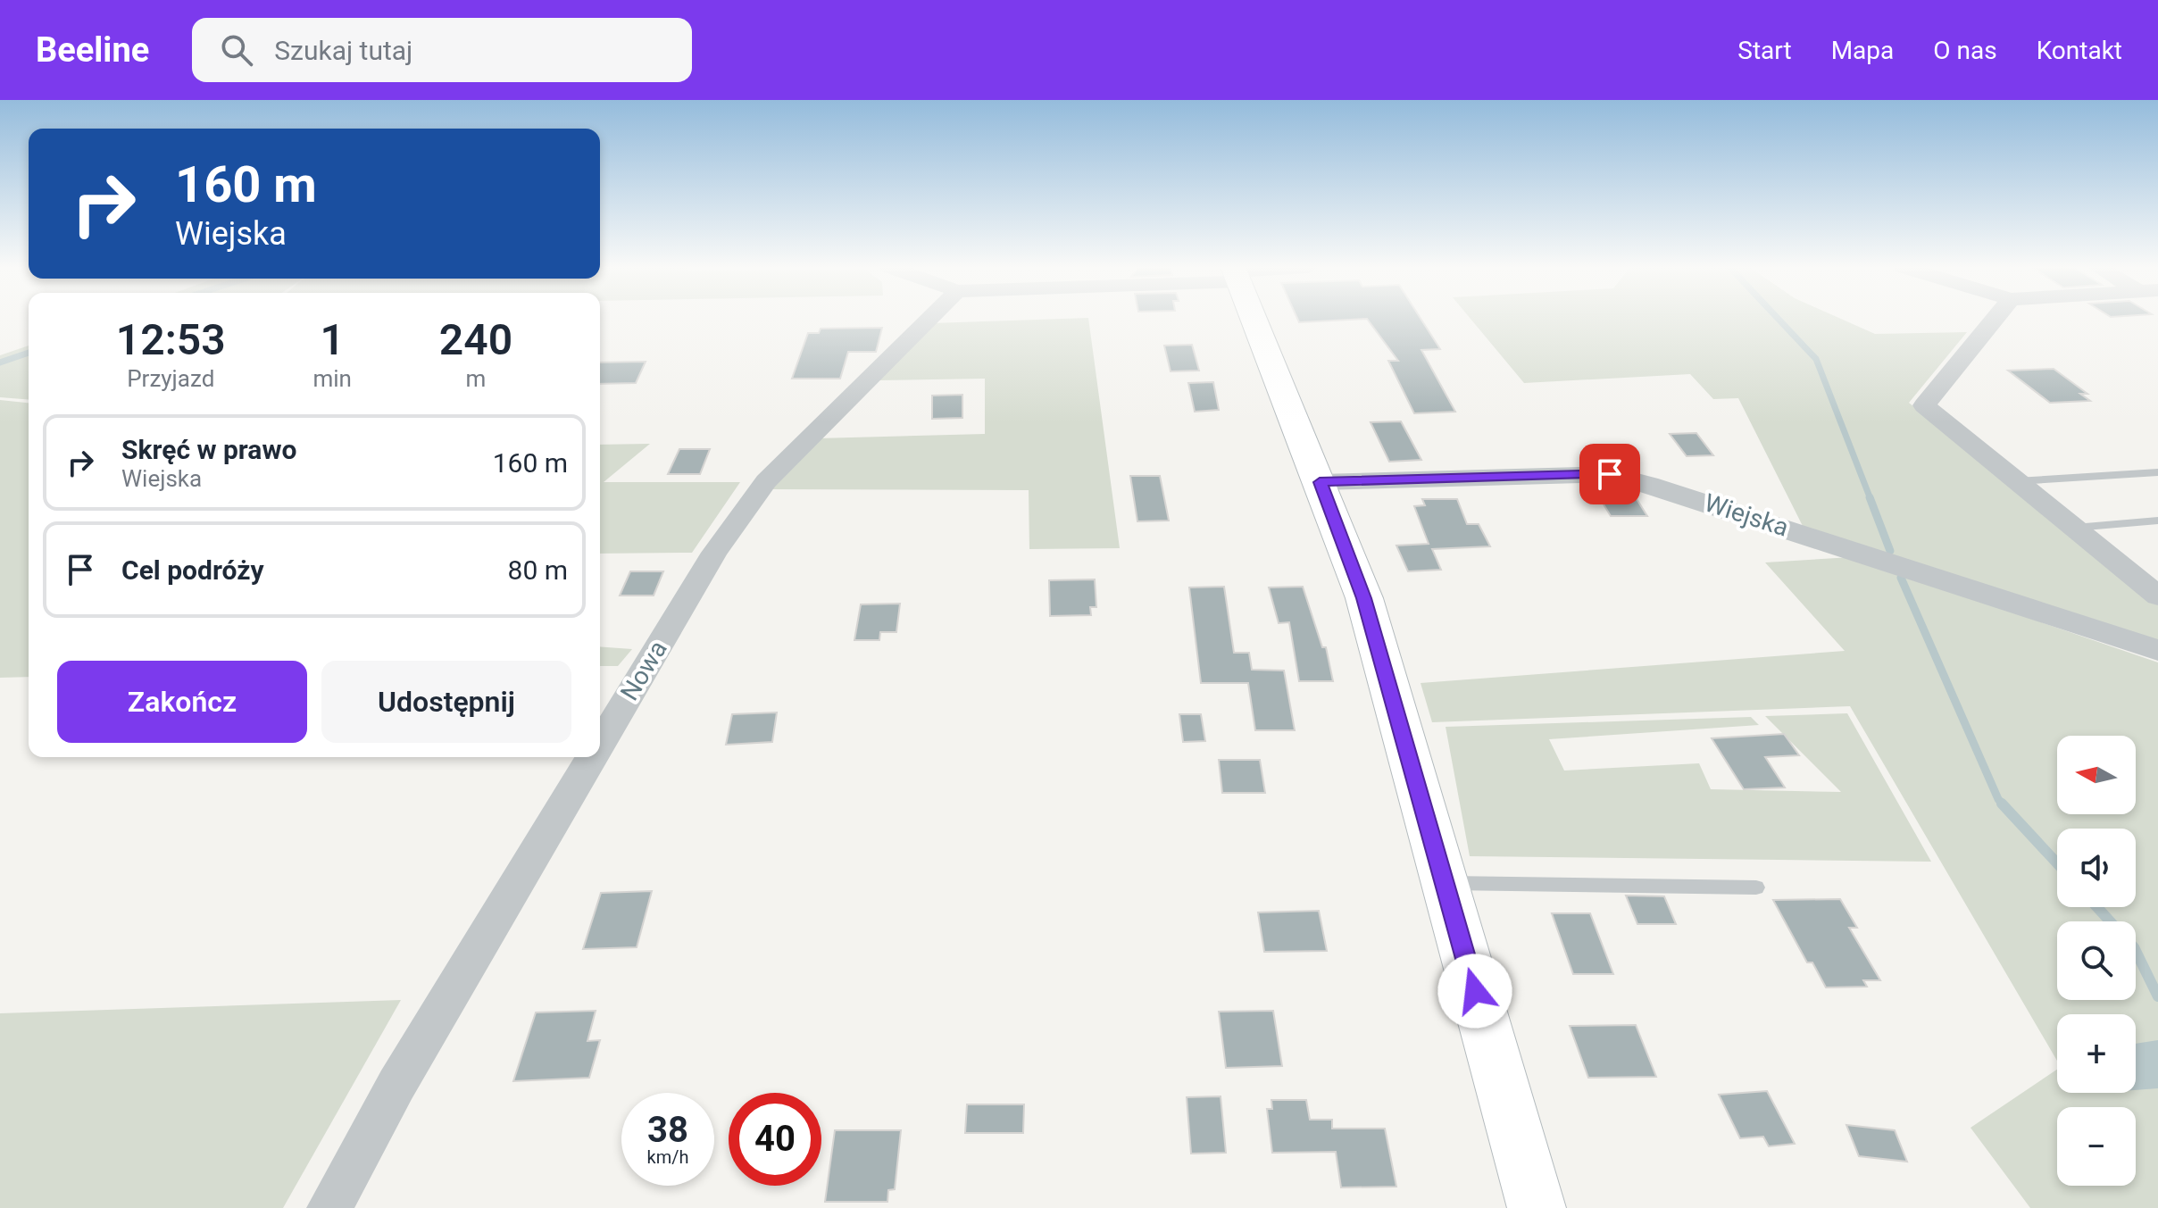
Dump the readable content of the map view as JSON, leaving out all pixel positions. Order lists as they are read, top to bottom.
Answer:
{
  "streets": {
    "street": ["Wiejska", "Nowa"]
  },
  "north": "left",
  "page": {
    "header": "Beeline",
    "search": "Szukaj tutaj",
    "nav": [
      "Start",
      "Mapa",
      "O nas",
      "Kontakt"
    ],
    "turn": ["160 m", "Wiejska"],
    "eta": [
      "12:53",
      "Przyjazd",
      "1",
      "min",
      "240",
      "m"
    ],
    "list": [
      {
        "name": "Skręć w prawo",
        "note": "Wiejska",
        "value": "160 m"
      },
      {
        "name": "Cel podróży",
        "value": "80 m"
      }
    ],
    "buttons": ["Zakończ", "Udostępnij"],
    "map_buttons": ["+", "−"],
    "speed": "38 km/h",
    "limit": "40"
  }
}
